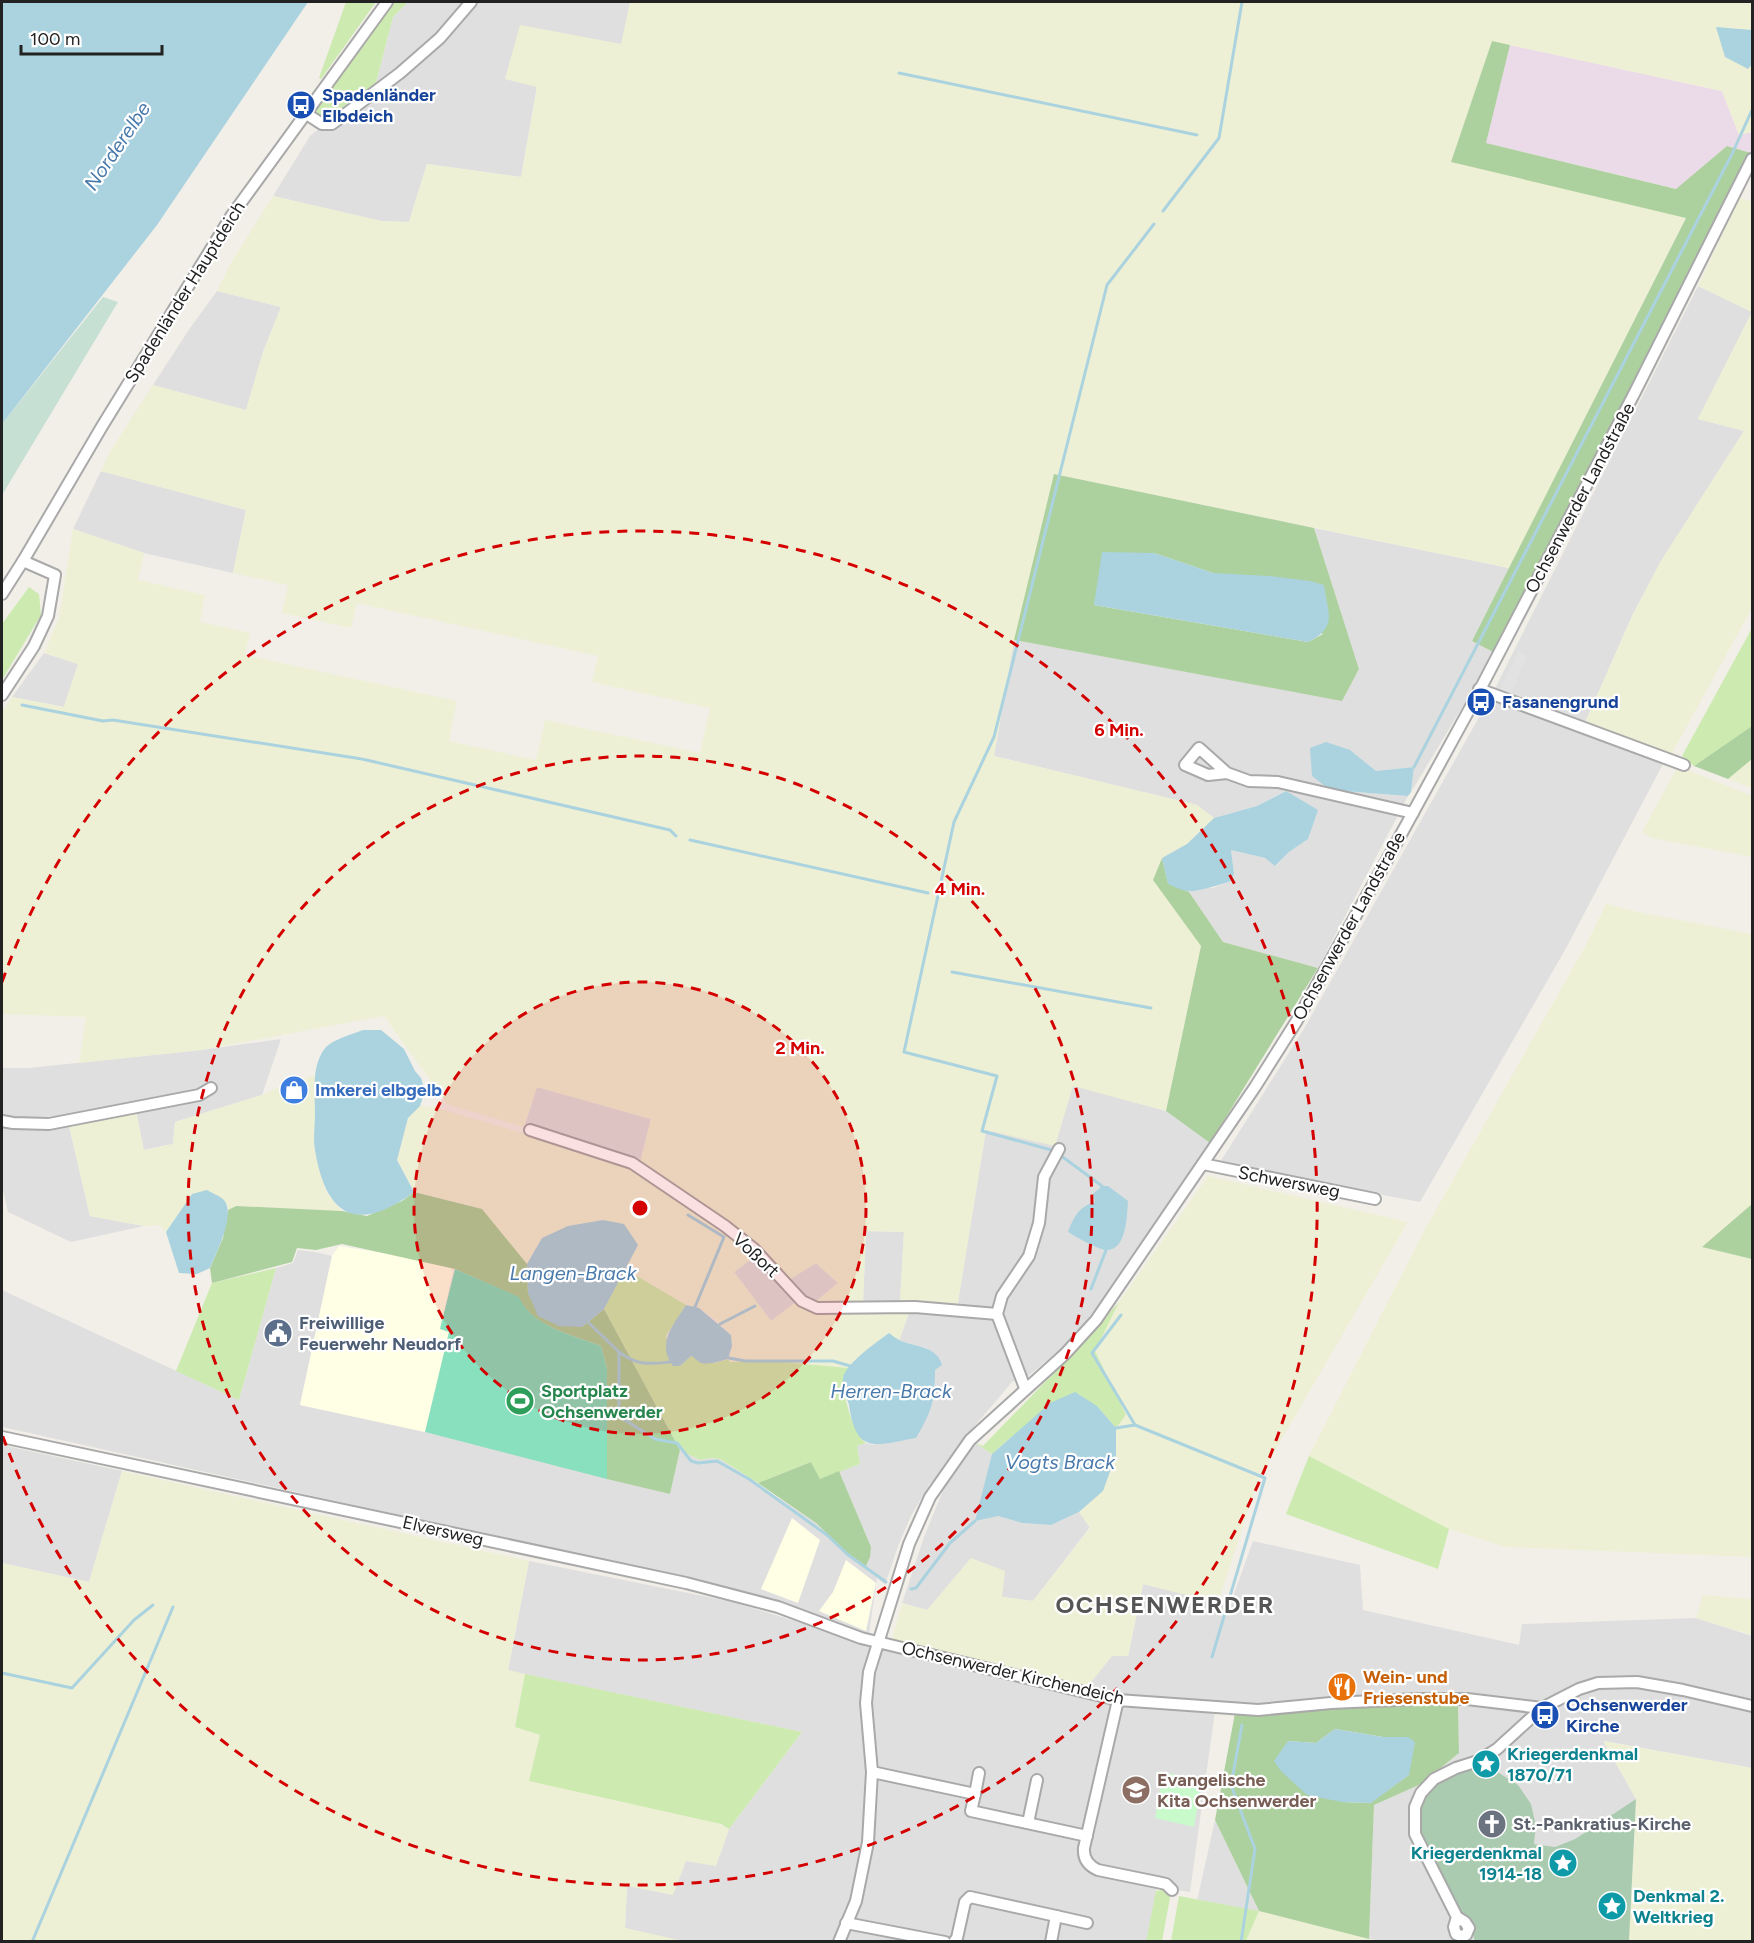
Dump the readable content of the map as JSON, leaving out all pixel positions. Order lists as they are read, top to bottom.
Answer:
{
  "streets": {
    "street": [
      "Spadenländer Hauptdeich",
      "Ochsenwerder Landstraße",
      "Schwersweg",
      "Voßort",
      "Elversweg",
      "Ochsenwerder Kirchendeich"
    ]
  },
  "crossings": [
    ["Ochsenwerder Landstraße", "Schwersweg"],
    ["Ochsenwerder Landstraße", "Elversweg"],
    ["Ochsenwerder Landstraße", "Ochsenwerder Kirchendeich"],
    ["Elversweg", "Ochsenwerder Kirchendeich"]
  ],
  "districts": ["OCHSENWERDER"],
  "water": [
    "Norderelbe",
    "Langen-Brack",
    "Herren-Brack",
    "Vogts Brack"
  ],
  "places": {
    "bus stop": ["Spadenländer Elbdeich", "Fasanengrund", "Ochsenwerder Kirche"],
    "shop": ["Imkerei elbgelb"],
    "public building": ["Freiwillige Feuerwehr Neudorf"],
    "sports": ["Sportplatz Ochsenwerder"],
    "restaurant": ["Wein- und Friesenstube"],
    "place": ["Kriegerdenkmal 1870/71", "Kriegerdenkmal 1914-18", "Denkmal 2. Weltkrieg"],
    "school or university": ["Evangelische Kita Ochsenwerder"],
    "church": ["St.-Pankratius-Kirche"]
  },
  "scale_bar": "100 m",
  "rings": ["6 Min.", "4 Min.", "2 Min."]
}
